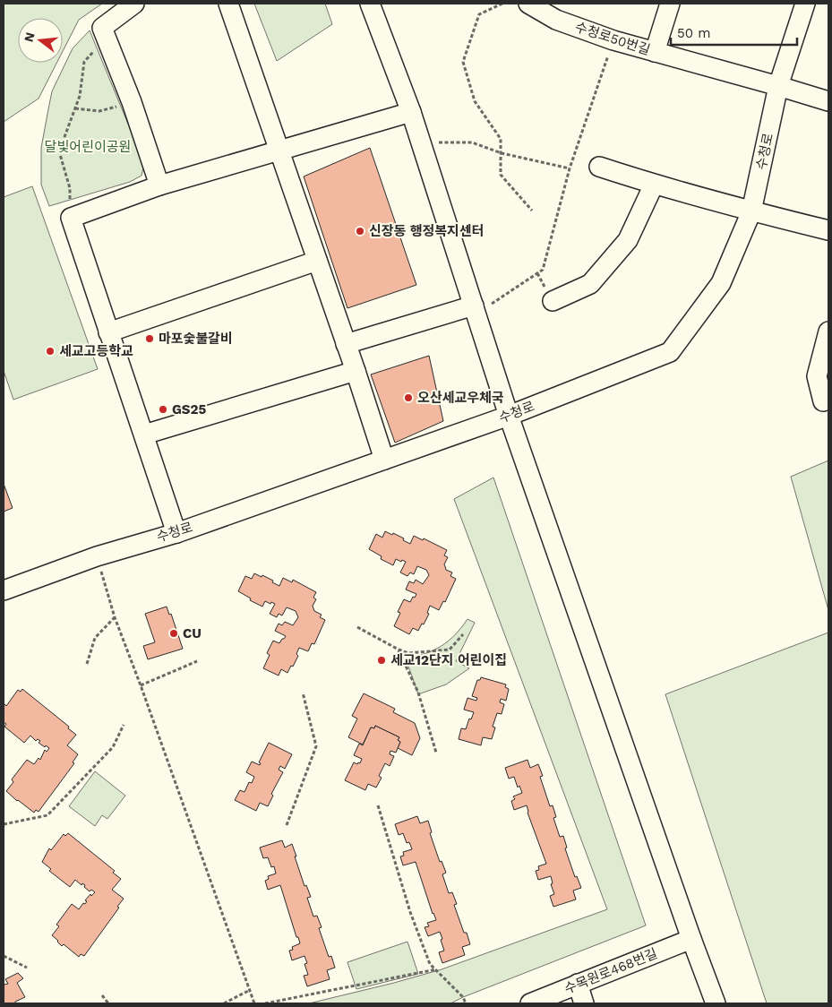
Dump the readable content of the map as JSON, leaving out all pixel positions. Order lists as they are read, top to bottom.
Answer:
{
  "streets": {
    "street": ["수청로50번길", "수청로", "수목원로468번길"]
  },
  "crossings": [
    ["수청로50번길", "수청로"]
  ],
  "parks": ["달빛어린이공원"],
  "places": [
    "신장동 행정복지센터",
    "마포숯불갈비",
    "세교고등학교",
    "오산세교우체국",
    "GS25",
    "CU",
    "세교12단지 어린이집"
  ],
  "scale_bar": "50 m",
  "north": "left"
}
